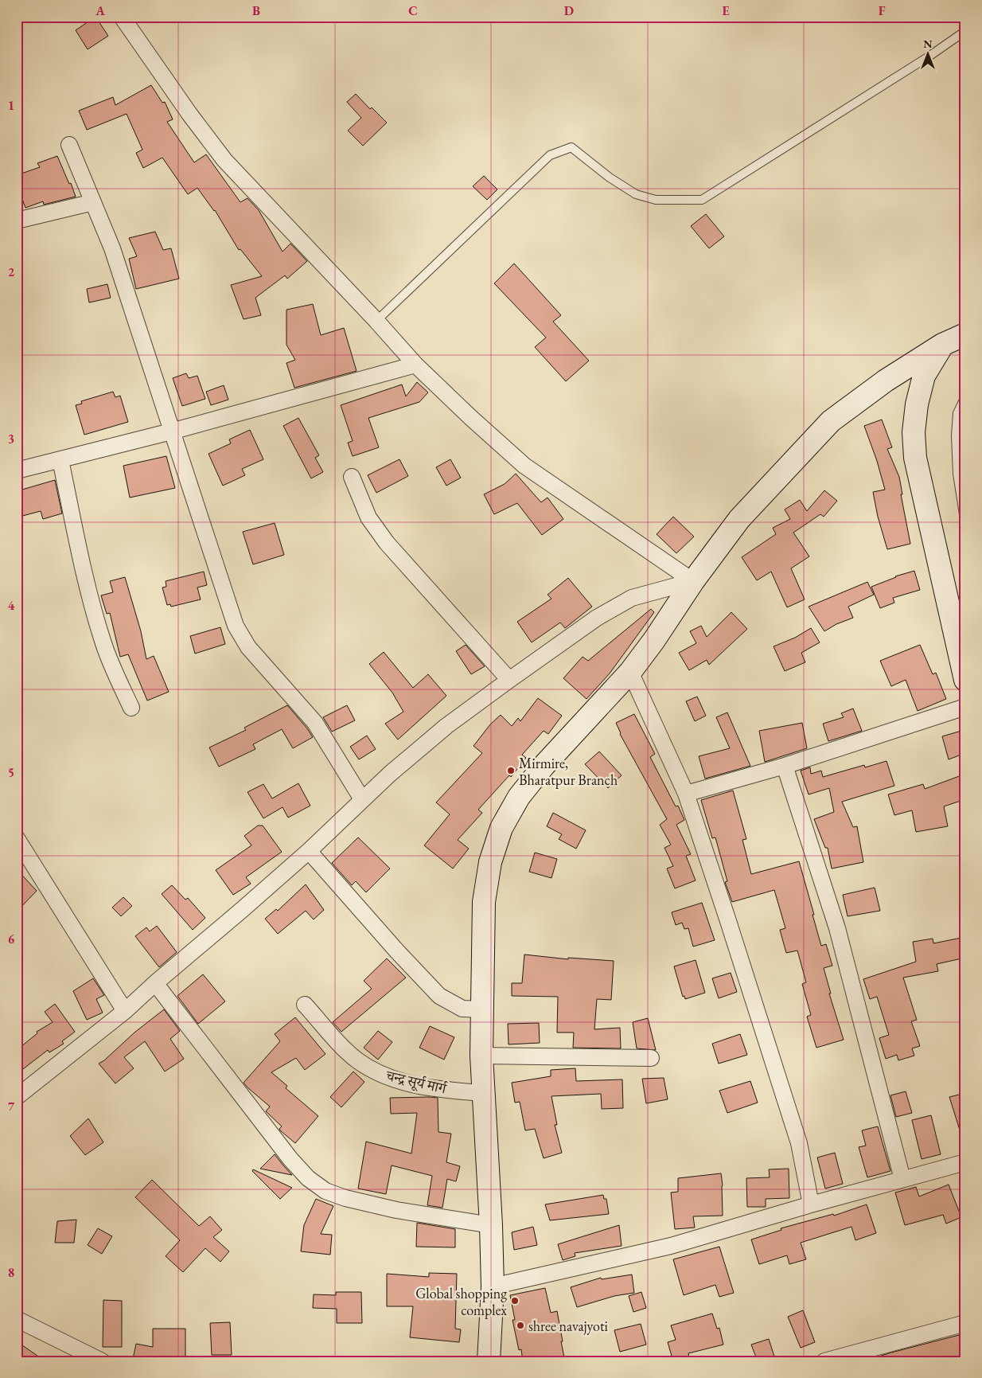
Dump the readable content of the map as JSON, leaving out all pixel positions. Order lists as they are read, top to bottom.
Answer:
{
  "streets": {
    "street": ["चन्द्र सूर्य मार्ग"]
  },
  "places": ["Mirmire, Bharatpur Branch", "Global shopping complex", "shree navajyoti"],
  "north": "top",
  "grid": {
    "columns": [
      "A",
      "B",
      "C",
      "D",
      "E",
      "F"
    ],
    "rows": [
      "1",
      "2",
      "3",
      "4",
      "5",
      "6",
      "7",
      "8"
    ]
  }
}
